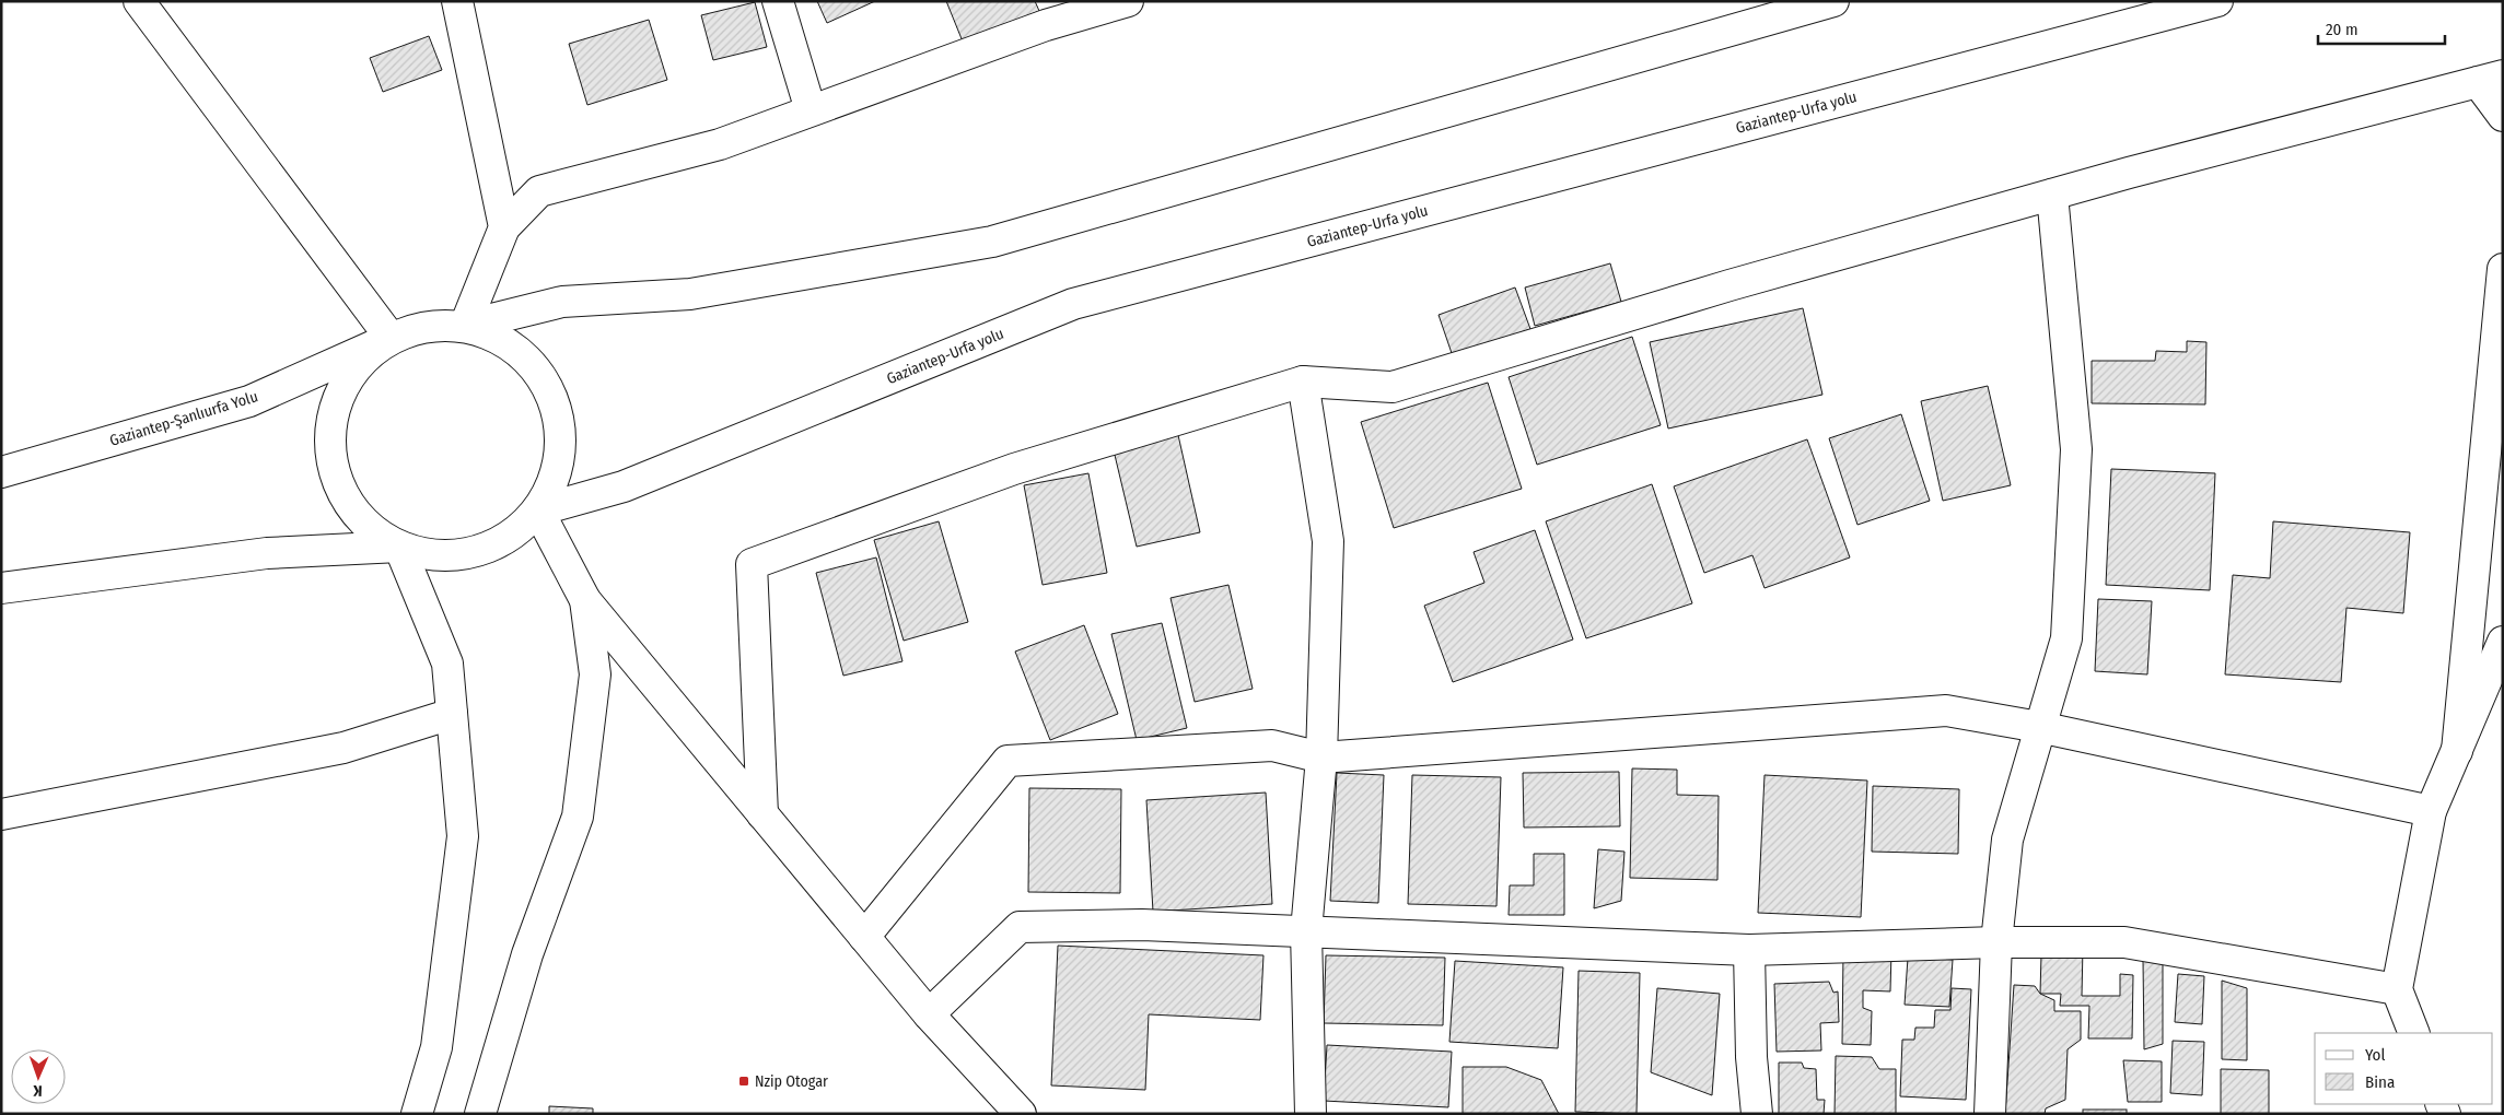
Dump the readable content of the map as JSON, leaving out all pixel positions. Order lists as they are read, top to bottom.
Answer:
{
  "streets": {
    "main road": ["Gaziantep-Urfa yolu", "Gaziantep-Şanlıurfa Yolu"]
  },
  "places": {
    "transit": ["Nzip Otogar"]
  },
  "legend": ["Yol", "Bina"],
  "scale_bar": "20 m",
  "north": "bottom"
}
